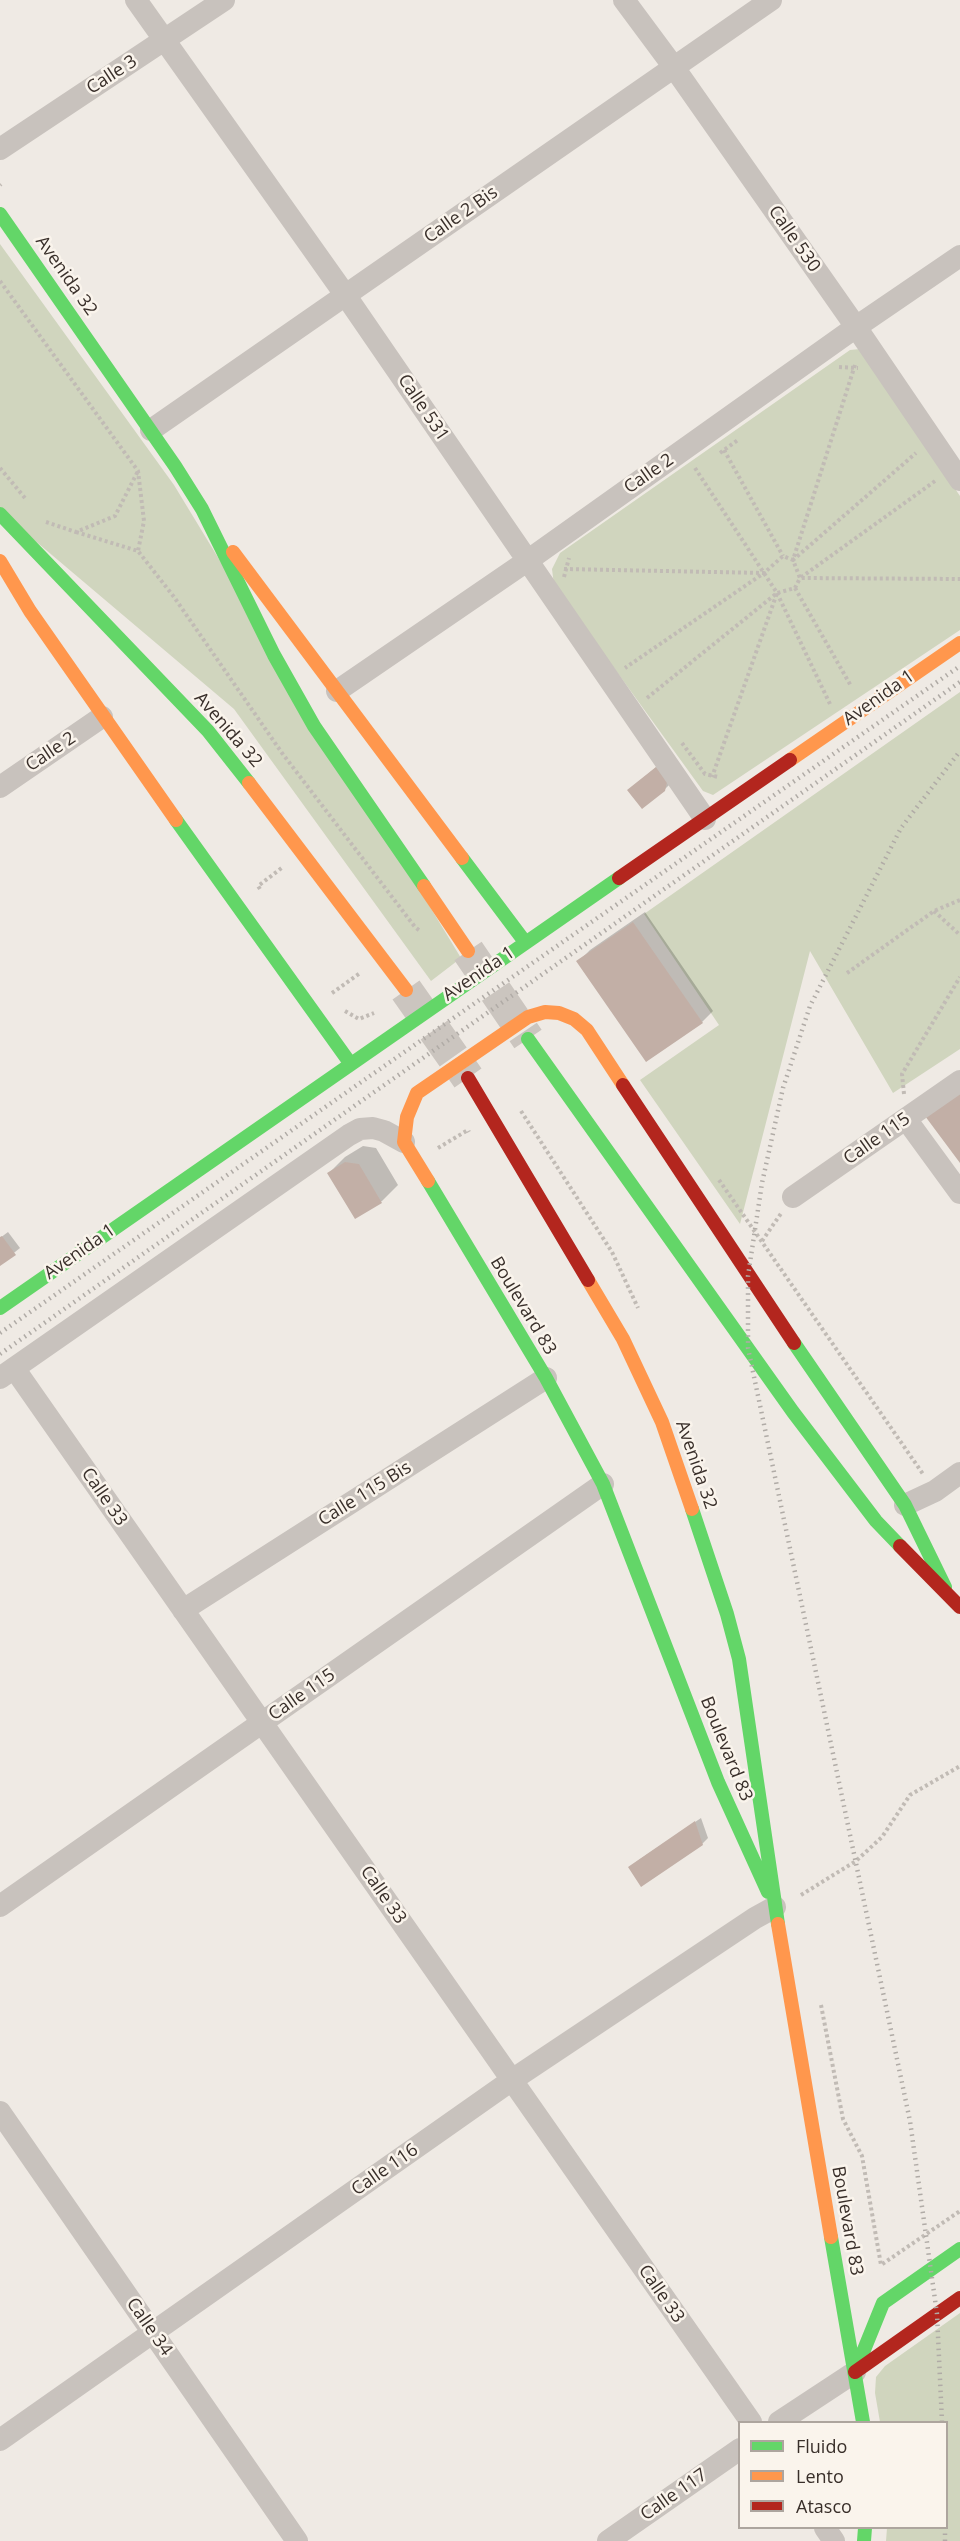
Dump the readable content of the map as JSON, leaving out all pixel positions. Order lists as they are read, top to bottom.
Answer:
{
  "streets": {
    "main road": ["Avenida 32", "Avenida 1", "Boulevard 83"],
    "street": [
      "Calle 3",
      "Calle 2 Bis",
      "Calle 530",
      "Calle 531",
      "Calle 2",
      "Calle 115",
      "Calle 115 Bis",
      "Calle 33",
      "Calle 116",
      "Calle 34",
      "Calle 117"
    ]
  },
  "crossings": [
    ["Calle 3", "Calle 531"],
    ["Calle 2 Bis", "Calle 530"],
    ["Calle 2 Bis", "Avenida 32"],
    ["Calle 2 Bis", "Calle 531"],
    ["Calle 530", "Calle 2"],
    ["Avenida 32", "Calle 2"],
    ["Avenida 32", "Avenida 1"],
    ["Avenida 32", "Boulevard 83"],
    ["Avenida 32", "Calle 116"],
    ["Calle 531", "Calle 2"],
    ["Calle 531", "Avenida 1"],
    ["Calle 115", "Boulevard 83"],
    ["Calle 115", "Calle 33"],
    ["Boulevard 83", "Calle 115 Bis"],
    ["Boulevard 83", "Calle 116"],
    ["Calle 115 Bis", "Calle 33"],
    ["Calle 33", "Calle 116"],
    ["Calle 116", "Calle 34"]
  ],
  "legend": ["Fluido", "Lento", "Atasco"]
}
